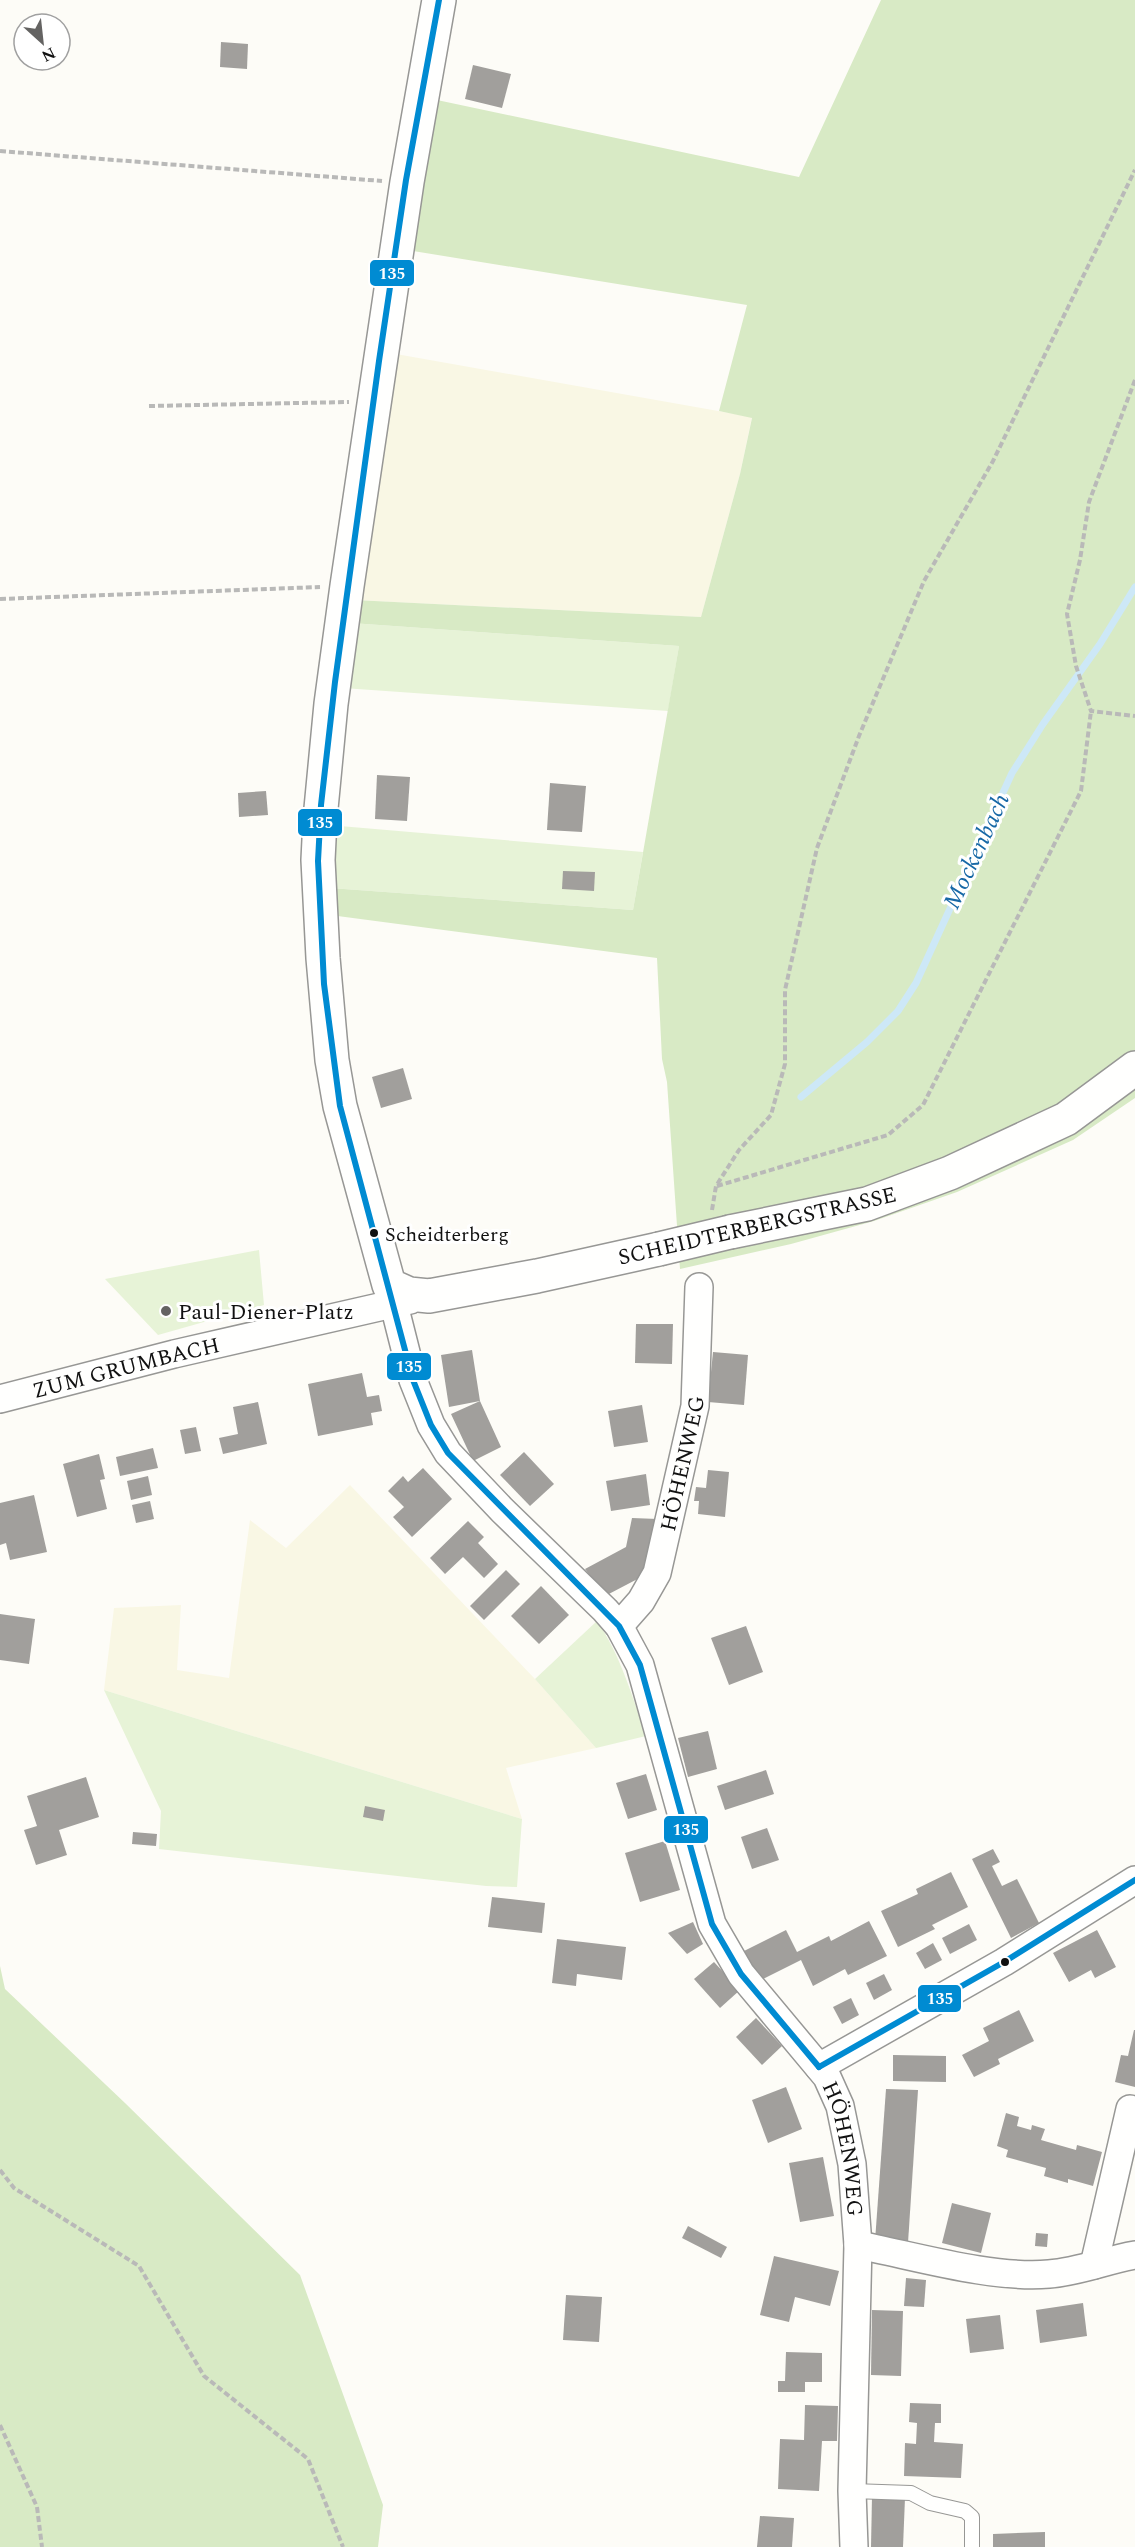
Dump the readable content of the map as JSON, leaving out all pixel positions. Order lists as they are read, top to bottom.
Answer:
{
  "streets": {
    "street": ["SCHEIDTERBERGSTRASSE", "ZUM GRUMBACH", "HÖHENWEG"]
  },
  "crossings": [
    ["SCHEIDTERBERGSTRASSE", "ZUM GRUMBACH"],
    ["SCHEIDTERBERGSTRASSE", "HÖHENWEG"],
    ["ZUM GRUMBACH", "HÖHENWEG"]
  ],
  "water": ["Mockenbach"],
  "places": ["Scheidterberg", "Paul-Diener-Platz"],
  "lines": ["transit line 135"],
  "north": "bottom right"
}
